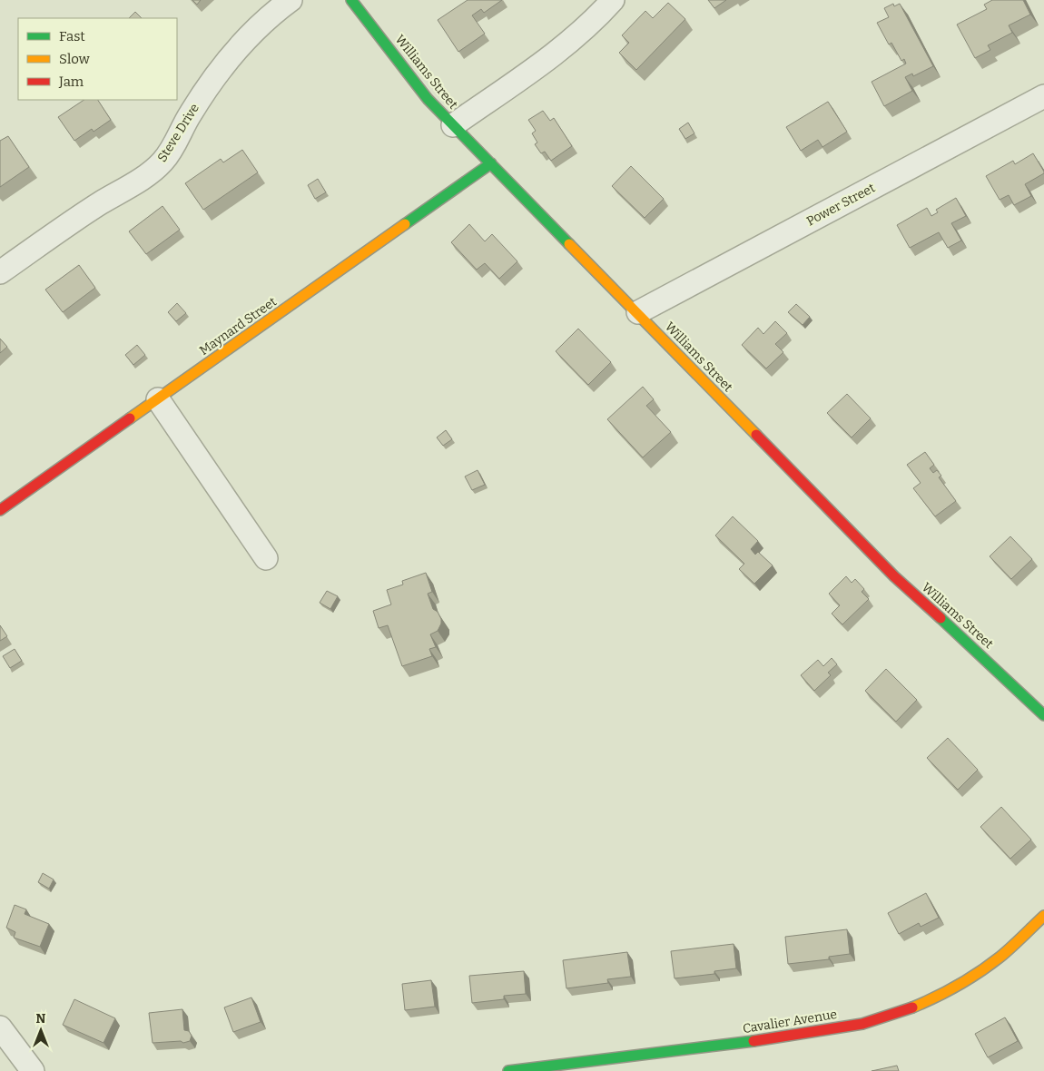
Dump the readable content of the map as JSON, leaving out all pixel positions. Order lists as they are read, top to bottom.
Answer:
{
  "streets": {
    "street": [
      "Williams Street",
      "Steve Drive",
      "Power Street",
      "Maynard Street",
      "Cavalier Avenue"
    ]
  },
  "crossings": [
    ["Williams Street", "Power Street"],
    ["Williams Street", "Maynard Street"]
  ],
  "legend": ["Fast", "Slow", "Jam"],
  "north": "top"
}
